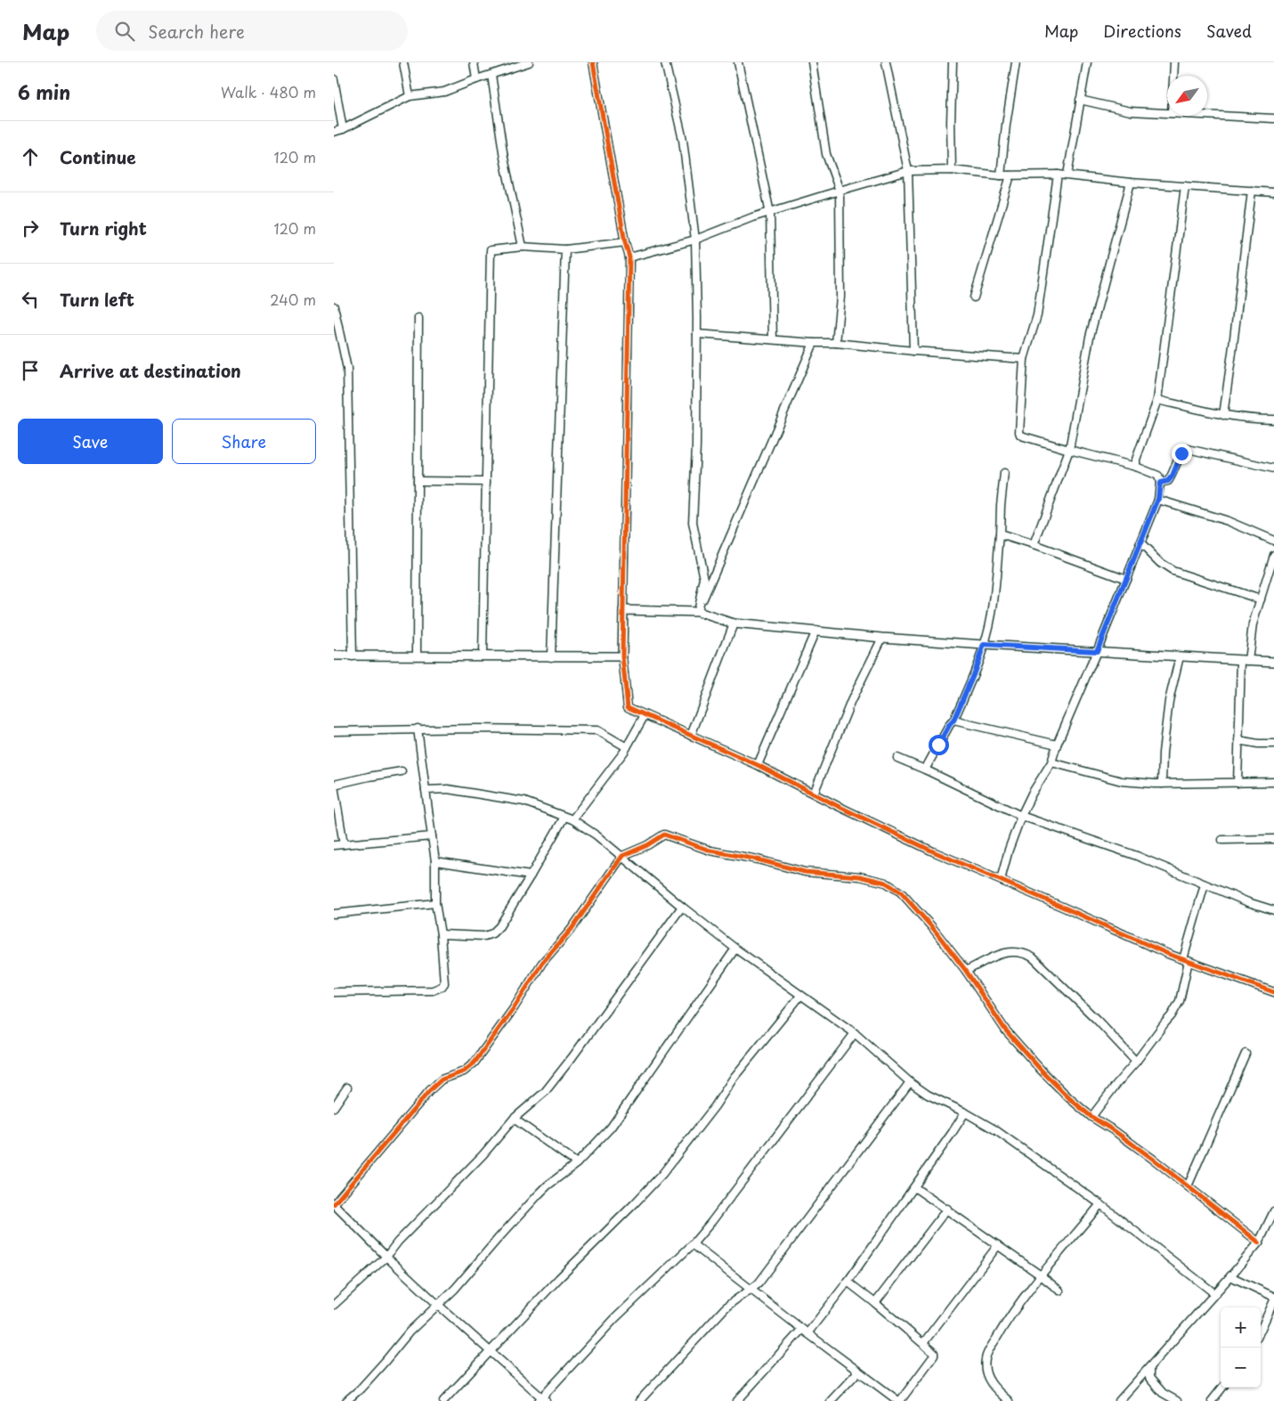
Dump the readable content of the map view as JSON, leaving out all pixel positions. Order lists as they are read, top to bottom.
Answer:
{
  "north": "bottom left",
  "page": {
    "header": "Map",
    "search": "Search here",
    "nav": ["Map", "Directions", "Saved"],
    "heading": ["6 min", "Walk · 480 m"],
    "list": [
      ["Continue", "120 m"],
      ["Turn right", "120 m"],
      ["Turn left", "240 m"],
      "Arrive at destination"
    ],
    "buttons": ["Save", "Share"],
    "map_buttons": ["+", "−"]
  }
}
